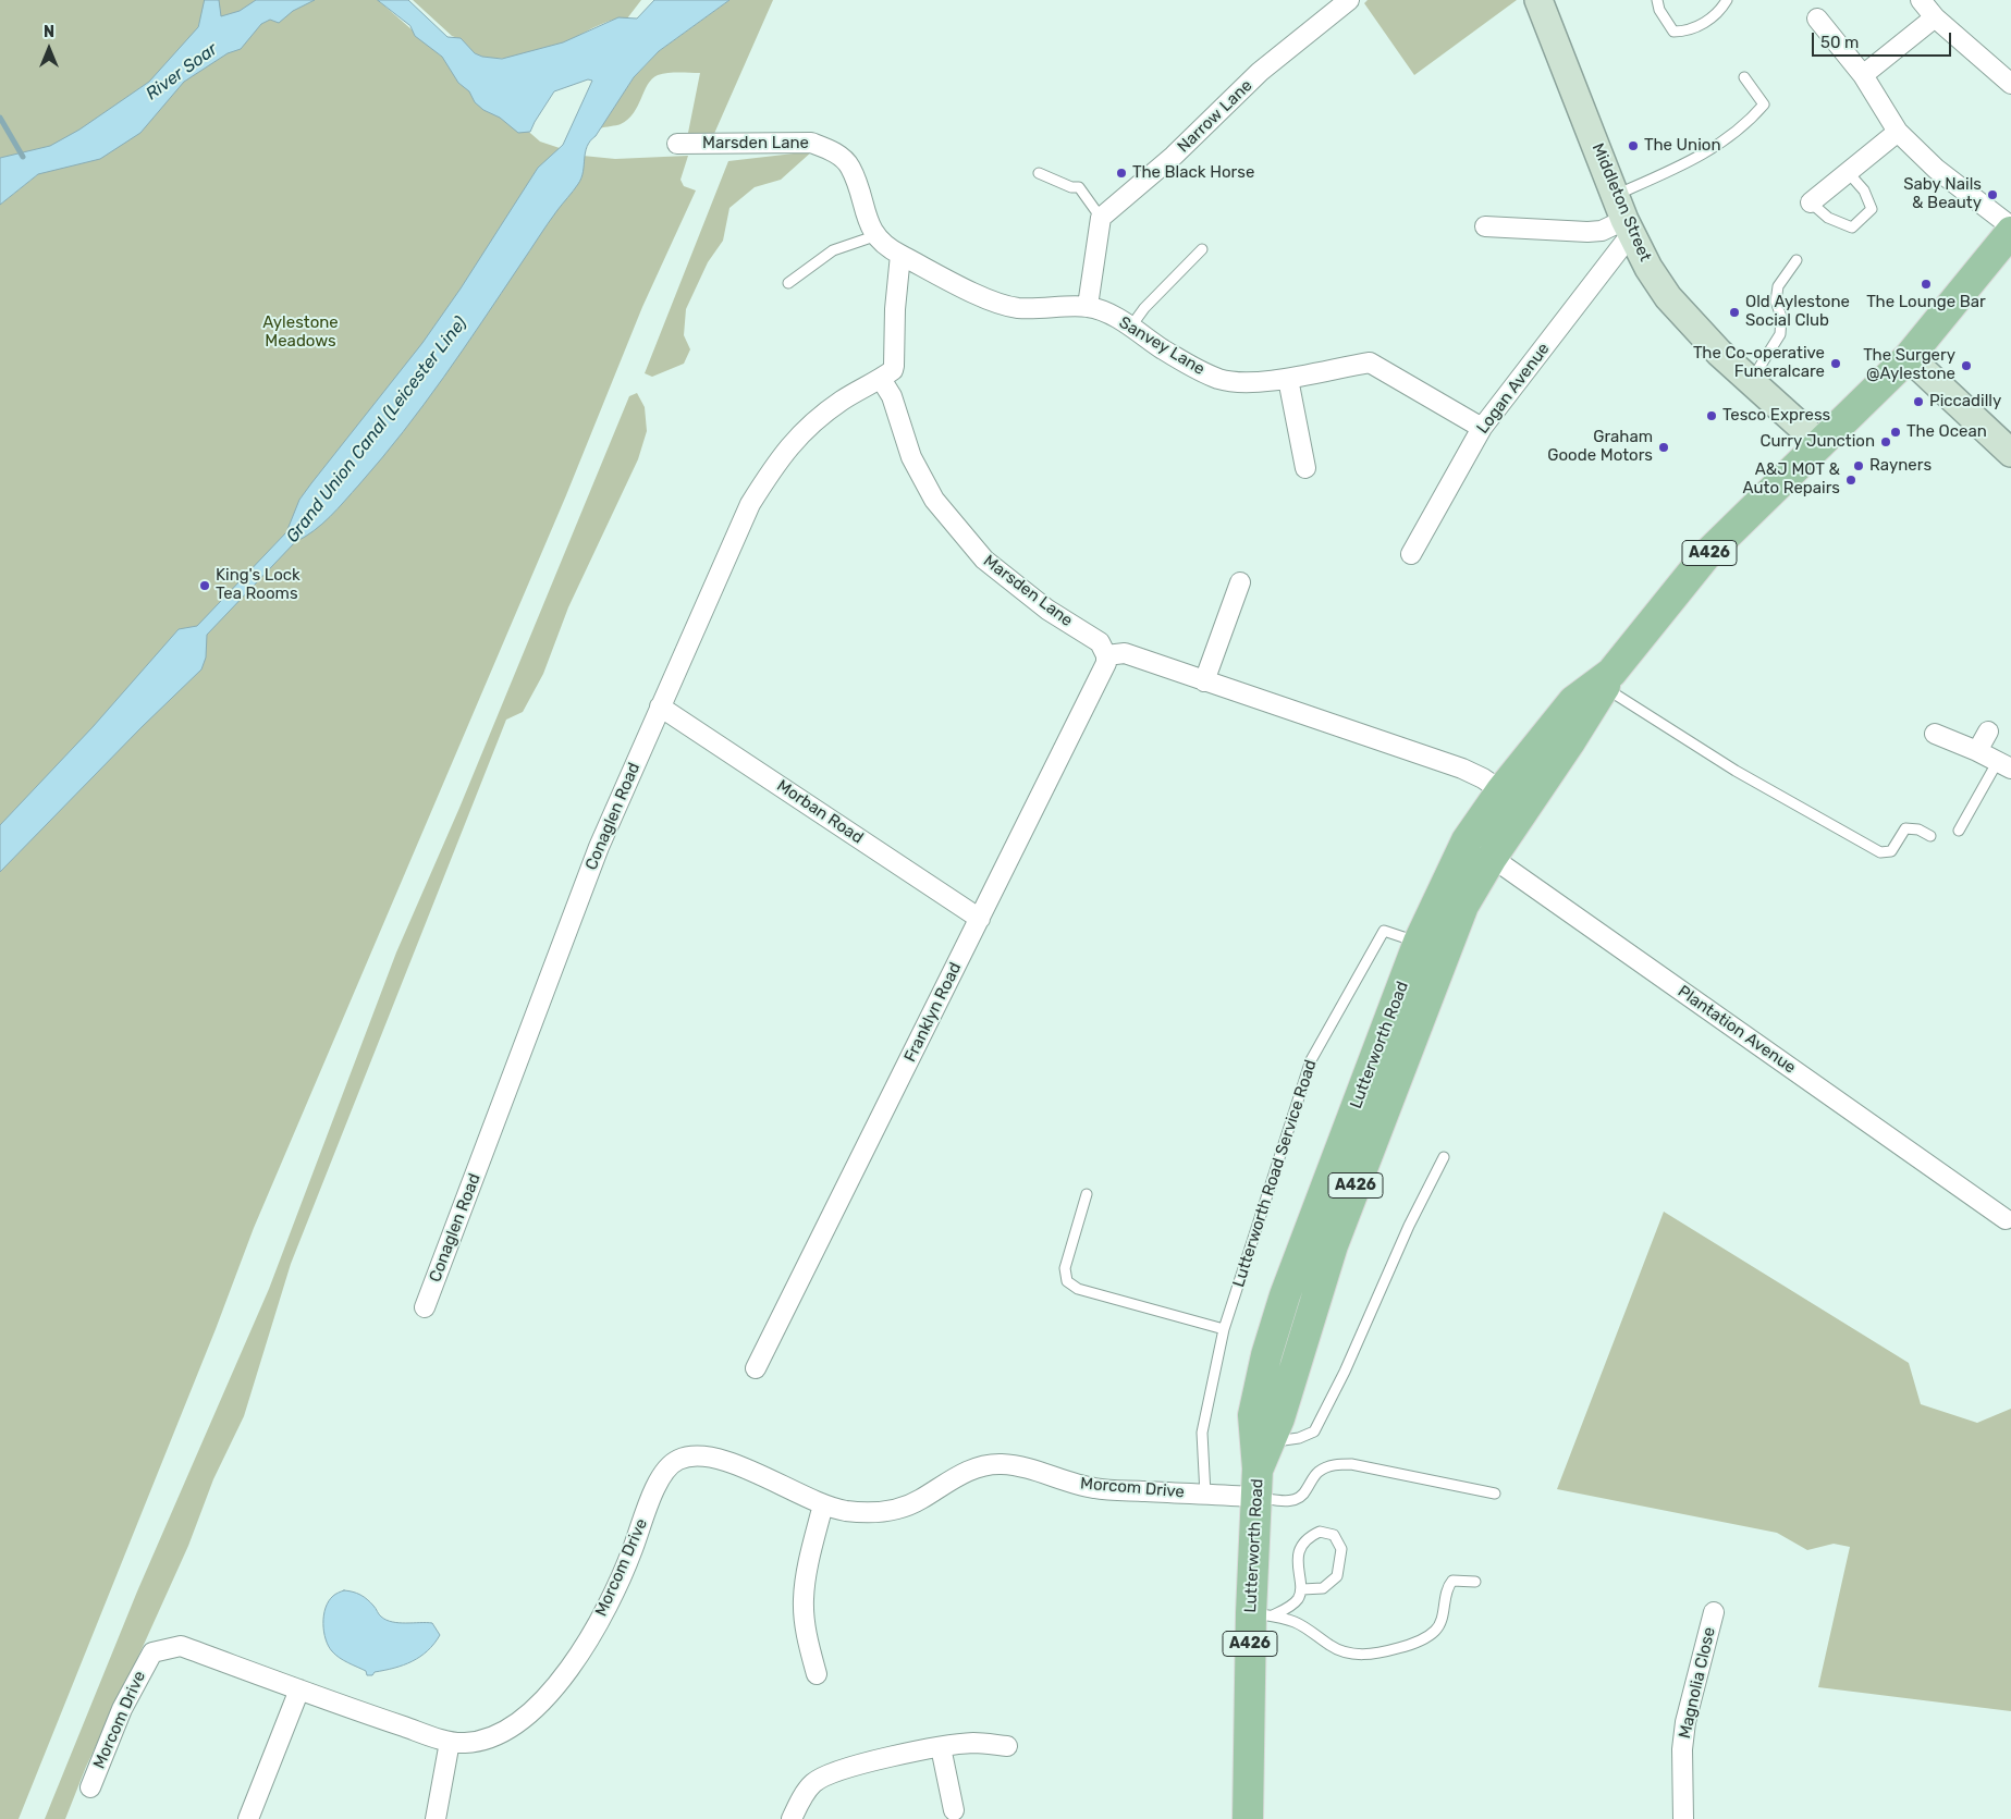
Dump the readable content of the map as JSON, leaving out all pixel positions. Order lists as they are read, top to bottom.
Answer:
{
  "streets": {
    "main road": ["A426", "Lutterworth Road"],
    "street": [
      "Narrow Lane",
      "Marsden Lane",
      "Middleton Street",
      "Sanvey Lane",
      "Logan Avenue",
      "Morban Road",
      "Conaglen Road",
      "Franklyn Road",
      "Plantation Avenue",
      "Morcom Drive",
      "Magnolia Close"
    ],
    "lane": ["Lutterworth Road Service Road"]
  },
  "crossings": [
    ["Marsden Lane", "Conaglen Road"],
    ["Marsden Lane", "Franklyn Road"],
    ["Middleton Street", "Logan Avenue"],
    ["Middleton Street", "A426"],
    ["Middleton Street", "Lutterworth Road"],
    ["Sanvey Lane", "Logan Avenue"],
    ["A426", "Lutterworth Road"],
    ["Morban Road", "Conaglen Road"],
    ["Morban Road", "Franklyn Road"],
    ["Plantation Avenue", "Lutterworth Road"],
    ["Lutterworth Road", "Lutterworth Road Service Road"],
    ["Lutterworth Road", "Morcom Drive"],
    ["Lutterworth Road Service Road", "Morcom Drive"]
  ],
  "water": ["River Soar", "Grand Union Canal (Leicester Line)"],
  "parks": ["Aylestone Meadows"],
  "places": [
    "The Union",
    "The Black Horse",
    "Saby Nails & Beauty",
    "The Lounge Bar",
    "Old Aylestone Social Club",
    "The Co-operative Funeralcare",
    "The Surgery @Aylestone",
    "Piccadilly",
    "Tesco Express",
    "The Ocean",
    "Curry Junction",
    "Graham Goode Motors",
    "Rayners",
    "A&J MOT & Auto Repairs",
    "King's Lock Tea Rooms"
  ],
  "scale_bar": "50 m",
  "north": "top"
}
